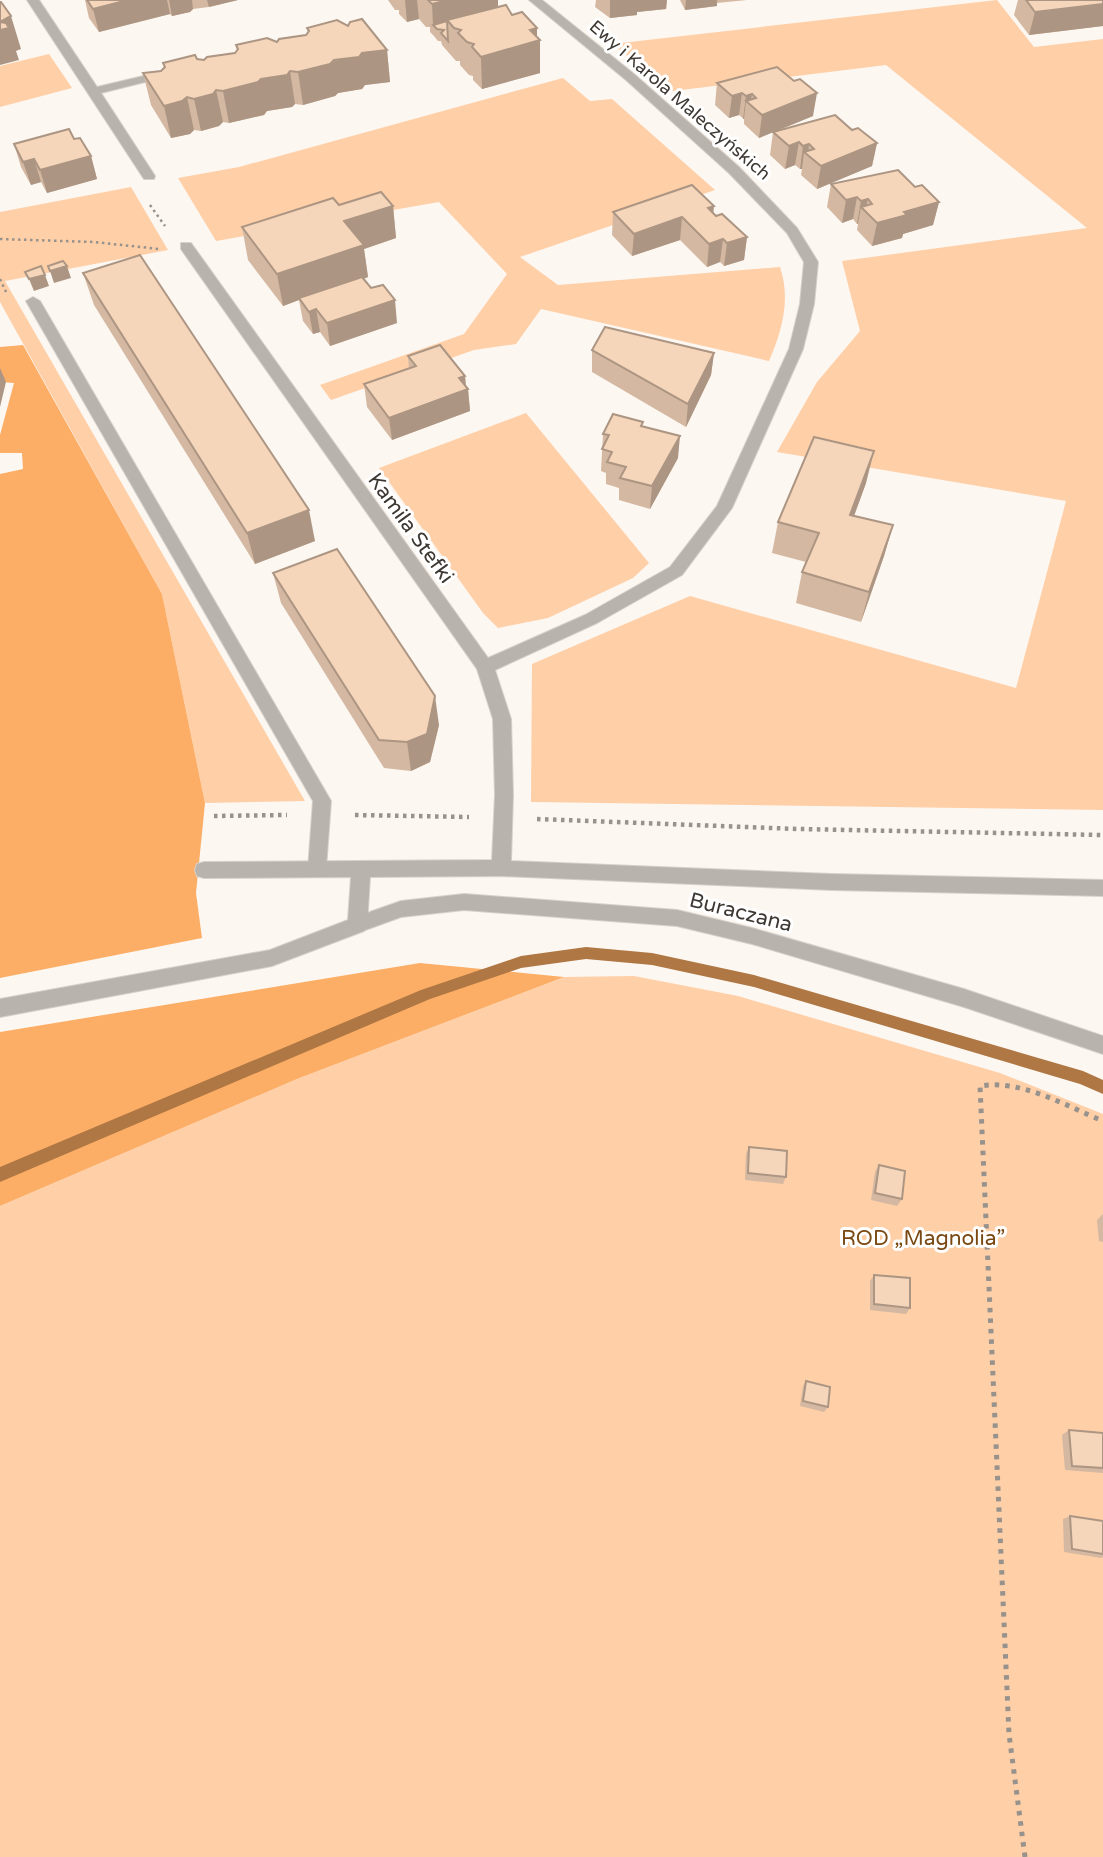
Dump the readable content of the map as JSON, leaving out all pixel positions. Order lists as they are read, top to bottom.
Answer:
{
  "streets": {
    "street": ["Ewy i Karola Maleczyńskich", "Kamila Stefki", "Buraczana"]
  },
  "crossings": [
    ["Ewy i Karola Maleczyńskich", "Kamila Stefki"]
  ],
  "parks": ["ROD „Magnolia”"]
}
